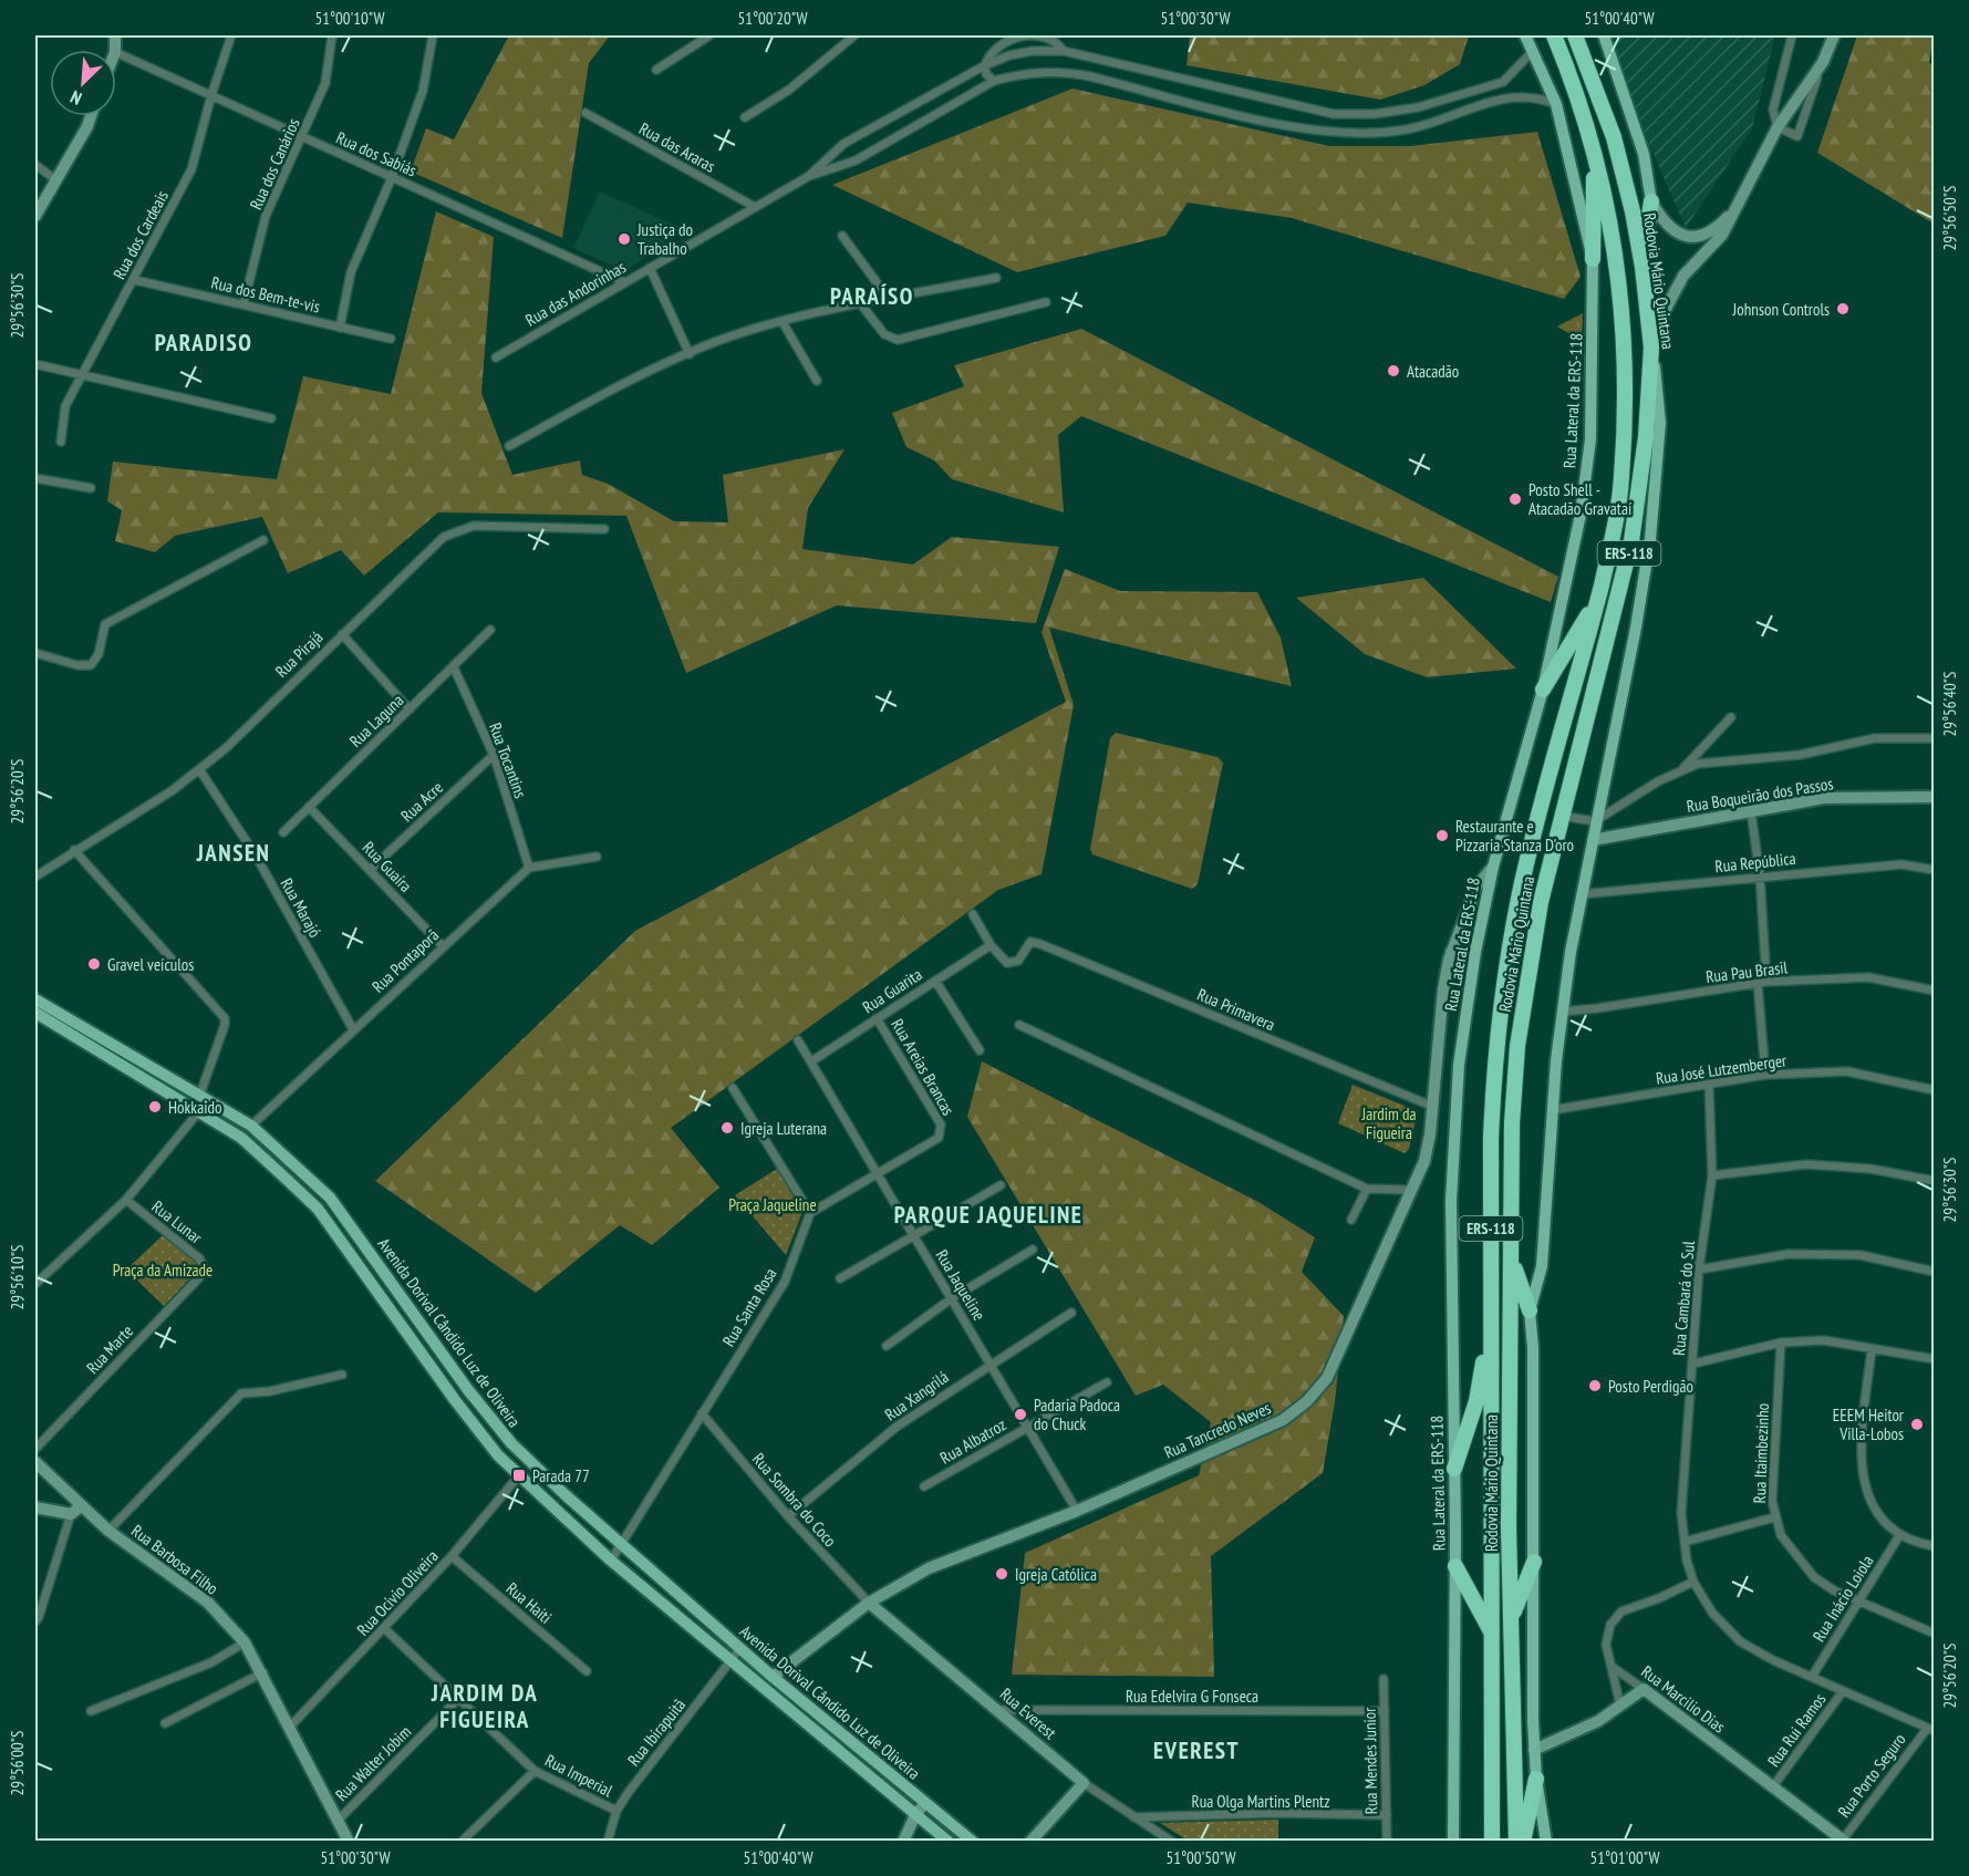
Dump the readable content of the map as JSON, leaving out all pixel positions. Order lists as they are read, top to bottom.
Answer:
{
  "streets": {
    "highway": ["Rodovia Mário Quintana", "ERS-118"],
    "main road": [
      "Rua Lateral da ERS-118",
      "Rua Boqueirão dos Passos",
      "Avenida Dorival Cândido Luz de Oliveira",
      "Rua Tancredo Neves",
      "Rua Barbosa Filho",
      "Rua Marcilio Dias",
      "Rua Everest"
    ],
    "street": [
      "Rua das Araras",
      "Rua dos Sabiás",
      "Rua dos Canários",
      "Rua dos Cardeais",
      "Rua das Andorinhas",
      "Rua dos Bem-te-vis",
      "Rua Pirajá",
      "Rua Laguna",
      "Rua Tocantins",
      "Rua Acre",
      "Rua República",
      "Rua Guaíra",
      "Rua Marajó",
      "Rua Pontaporã",
      "Rua Pau Brasil",
      "Rua Guarita",
      "Rua Primavera",
      "Rua Areias Brancas",
      "Rua José Lutzemberger",
      "Rua Lunar",
      "Rua Jaqueline",
      "Rua Cambará do Sul",
      "Rua Santa Rosa",
      "Rua Marte",
      "Rua Xangrilá",
      "Rua Albatroz",
      "Rua Itaimbezinho",
      "Rua Sombra do Coco",
      "Rua Ocivio Oliveira",
      "Rua Inácio Loiola",
      "Rua Haiti",
      "Rua Edelvira G Fonseca",
      "Rua Rui Ramos",
      "Rua Ibirapuitã",
      "Rua Mendes Junior",
      "Rua Walter Jobim",
      "Rua Imperial",
      "Rua Porto Seguro",
      "Rua Olga Martins Plentz"
    ]
  },
  "crossings": [
    ["Rua das Araras", "Rua das Andorinhas"],
    ["Rua dos Sabiás", "Rua dos Canários"],
    ["Rua dos Sabiás", "Rua dos Cardeais"],
    ["Rua dos Sabiás", "Rua das Andorinhas"],
    ["Rua dos Canários", "Rua dos Bem-te-vis"],
    ["Rua dos Cardeais", "Rua dos Bem-te-vis"],
    ["Rua Lateral da ERS-118", "Rua Tancredo Neves"],
    ["Rua Pirajá", "Rua Marajó"],
    ["Rua Laguna", "Rua Tocantins"],
    ["Rua Laguna", "Rua Guaíra"],
    ["Rua Tocantins", "Rua Acre"],
    ["Rua Tocantins", "Rua Pontaporã"],
    ["Rua Acre", "Rua Guaíra"],
    ["Rua Guaíra", "Rua Pontaporã"],
    ["Rua Marajó", "Rua Pontaporã"],
    ["Rua Pontaporã", "Avenida Dorival Cândido Luz de Oliveira"],
    ["Rua Guarita", "Rua Primavera"],
    ["Rua Guarita", "Rua Areias Brancas"],
    ["Rua Guarita", "Rua Jaqueline"],
    ["Rua Primavera", "Rua Tancredo Neves"],
    ["Rua Areias Brancas", "Rua Jaqueline"],
    ["Rua José Lutzemberger", "Rua Cambará do Sul"],
    ["Rua Lunar", "Rua Marte"],
    ["Rua Jaqueline", "Rua Xangrilá"],
    ["Rua Jaqueline", "Rua Tancredo Neves"],
    ["Rua Jaqueline", "Rua Albatroz"],
    ["Rua Cambará do Sul", "Rua Inácio Loiola"],
    ["Rua Cambará do Sul", "Rua Rui Ramos"],
    ["Rua Cambará do Sul", "Rua Porto Seguro"],
    ["Rua Santa Rosa", "Avenida Dorival Cândido Luz de Oliveira"],
    ["Rua Santa Rosa", "Rua Sombra do Coco"],
    ["Avenida Dorival Cândido Luz de Oliveira", "Rua Tancredo Neves"],
    ["Avenida Dorival Cândido Luz de Oliveira", "Rua Ocivio Oliveira"],
    ["Avenida Dorival Cândido Luz de Oliveira", "Rua Ibirapuitã"],
    ["Rua Xangrilá", "Rua Sombra do Coco"],
    ["Rua Tancredo Neves", "Rua Sombra do Coco"],
    ["Rua Tancredo Neves", "Rua Everest"],
    ["Rua Itaimbezinho", "Rua Inácio Loiola"],
    ["Rua Sombra do Coco", "Rua Everest"],
    ["Rua Barbosa Filho", "Rua Ocivio Oliveira"],
    ["Rua Barbosa Filho", "Rua Walter Jobim"],
    ["Rua Ocivio Oliveira", "Rua Haiti"],
    ["Rua Ocivio Oliveira", "Rua Imperial"],
    ["Rua Edelvira G Fonseca", "Rua Everest"],
    ["Rua Edelvira G Fonseca", "Rua Mendes Junior"],
    ["Rua Marcilio Dias", "Rua Rui Ramos"],
    ["Rua Marcilio Dias", "Rua Porto Seguro"],
    ["Rua Everest", "Rua Olga Martins Plentz"],
    ["Rua Ibirapuitã", "Rua Imperial"],
    ["Rua Mendes Junior", "Rua Olga Martins Plentz"],
    ["Rua Walter Jobim", "Rua Imperial"]
  ],
  "districts": [
    "PARAÍSO",
    "PARADISO",
    "JANSEN",
    "PARQUE JAQUELINE",
    "JARDIM DA FIGUEIRA",
    "EVEREST"
  ],
  "parks": ["Jardim da Figueira", "Praça Jaqueline", "Praça da Amizade"],
  "places": {
    "other": [
      "Justiça do Trabalho",
      "Johnson Controls",
      "Atacadão",
      "Posto Shell - Atacadão Gravataí",
      "Restaurante e Pizzaria Stanza D'oro",
      "Gravel veículos",
      "Hokkaido",
      "Igreja Luterana",
      "Posto Perdigão",
      "Padaria Padoca do Chuck",
      "EEEM Heitor Villa-Lobos",
      "Igreja Católica"
    ],
    "transit": ["Parada 77"]
  },
  "north": "bottom left",
  "coordinates": [
    "51°00'10\"W",
    "51°00'20\"W",
    "51°00'30\"W",
    "51°00'40\"W",
    "29°56'50\"S",
    "29°56'30\"S",
    "29°56'40\"S",
    "29°56'20\"S",
    "29°56'10\"S",
    "29°56'00\"S",
    "51°00'50\"W",
    "51°01'00\"W"
  ]
}
